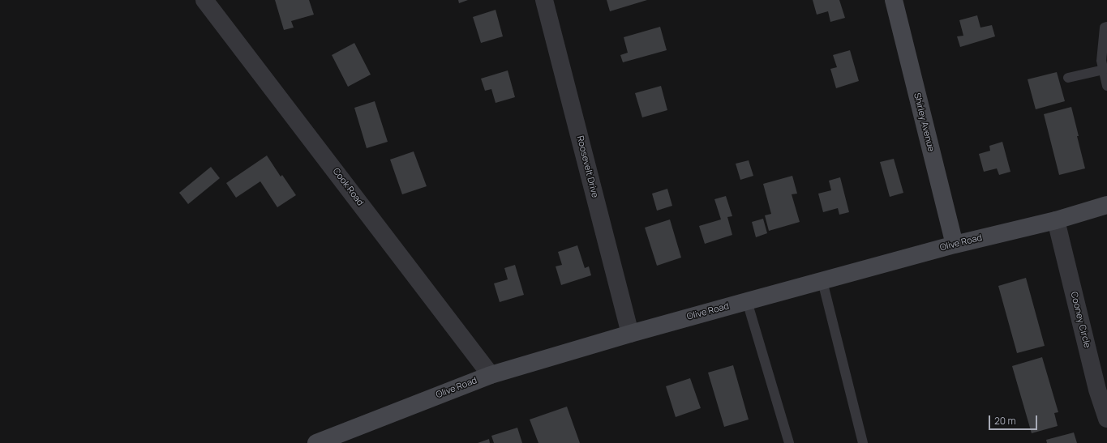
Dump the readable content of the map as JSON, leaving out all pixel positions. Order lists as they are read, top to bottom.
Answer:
{
  "streets": {
    "street": [
      "Shirley Avenue",
      "Roosevelt Drive",
      "Cook Road",
      "Olive Road",
      "Cooney Circle"
    ]
  },
  "crossings": [
    ["Shirley Avenue", "Olive Road"],
    ["Roosevelt Drive", "Olive Road"],
    ["Cook Road", "Olive Road"],
    ["Olive Road", "Cooney Circle"]
  ],
  "scale_bar": "20 m"
}
